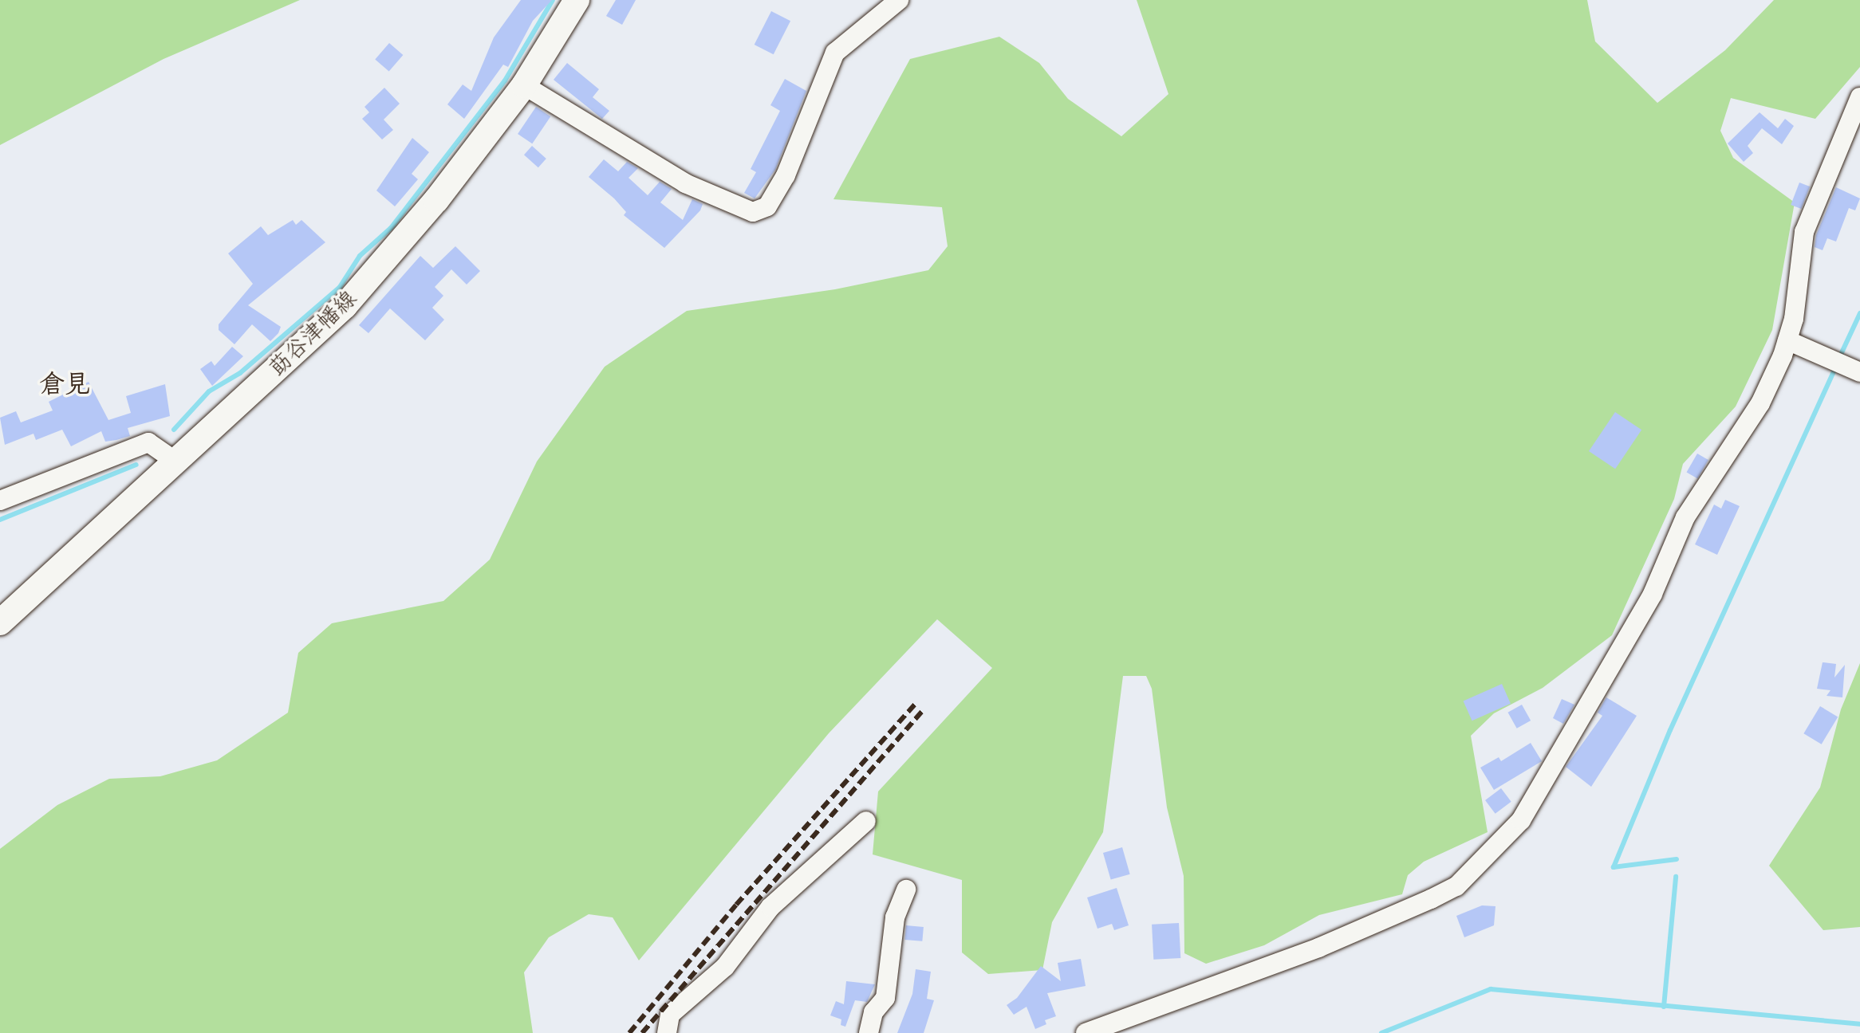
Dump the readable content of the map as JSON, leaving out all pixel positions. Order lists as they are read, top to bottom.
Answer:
{
  "streets": {
    "main road": ["莇谷津幡線"]
  },
  "districts": ["倉見"]
}
